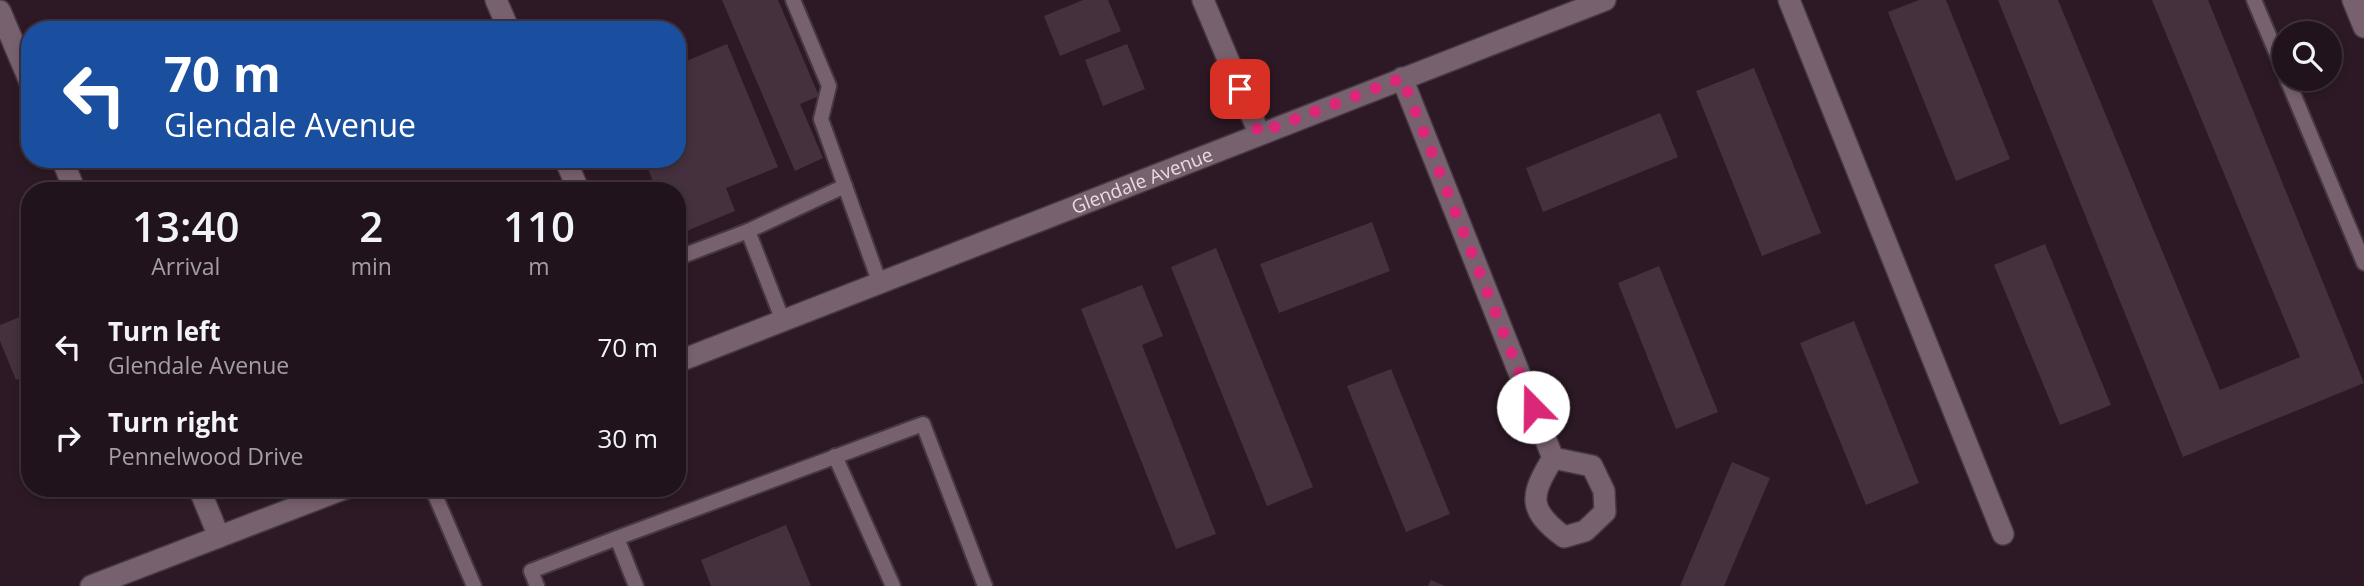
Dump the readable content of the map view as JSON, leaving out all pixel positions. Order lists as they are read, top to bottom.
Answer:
{
  "streets": {
    "street": ["Glendale Avenue"]
  },
  "page": {
    "turn": ["70 m", "Glendale Avenue"],
    "eta": [
      "13:40",
      "Arrival",
      "2",
      "min",
      "110",
      "m"
    ],
    "list": [
      {
        "name": "Turn left",
        "note": "Glendale Avenue",
        "value": "70 m"
      },
      {
        "name": "Turn right",
        "note": "Pennelwood Drive",
        "value": "30 m"
      }
    ]
  }
}
